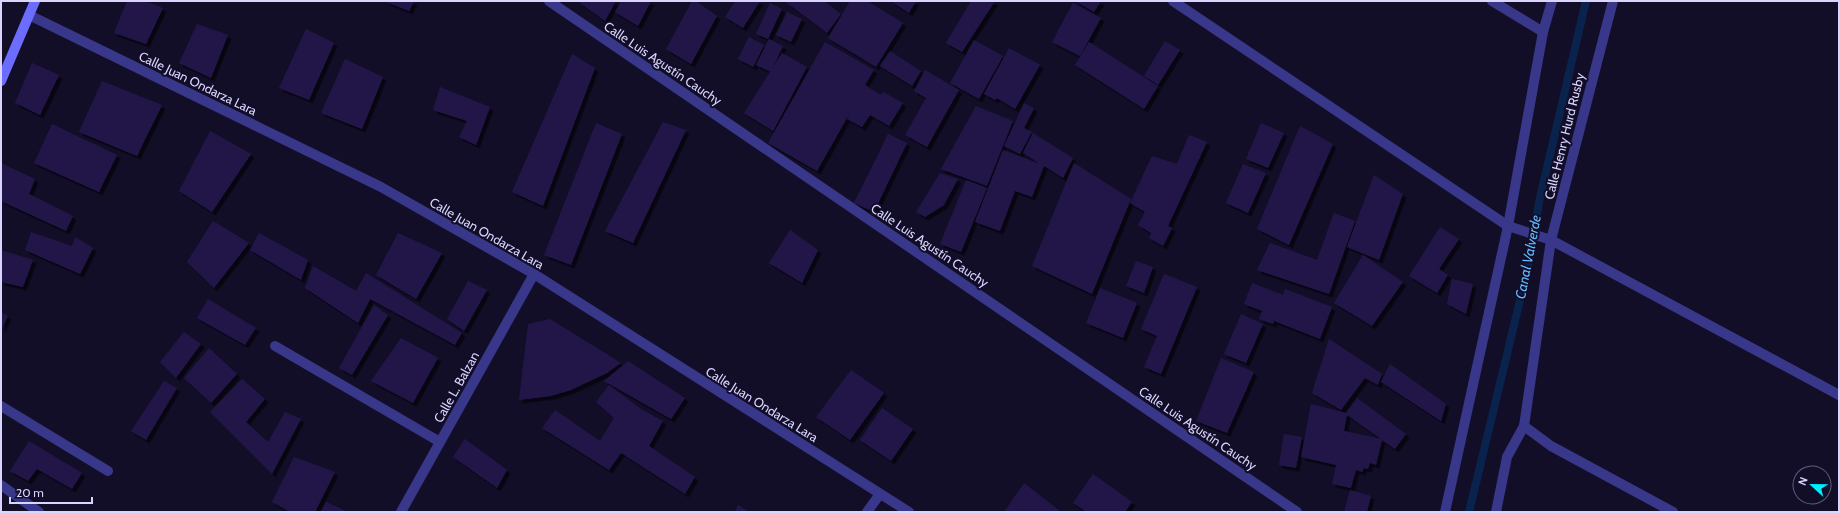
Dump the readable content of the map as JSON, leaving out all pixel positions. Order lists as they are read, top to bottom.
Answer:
{
  "streets": {
    "street": [
      "Calle Luis Agustín Cauchy",
      "Calle Juan Ondarza Lara",
      "Calle Henry Hurd Rusby",
      "Calle L. Balzan"
    ]
  },
  "crossings": [
    ["Calle Juan Ondarza Lara", "Calle L. Balzan"]
  ],
  "water": ["Canal Valverde"],
  "scale_bar": "20 m",
  "north": "left"
}
